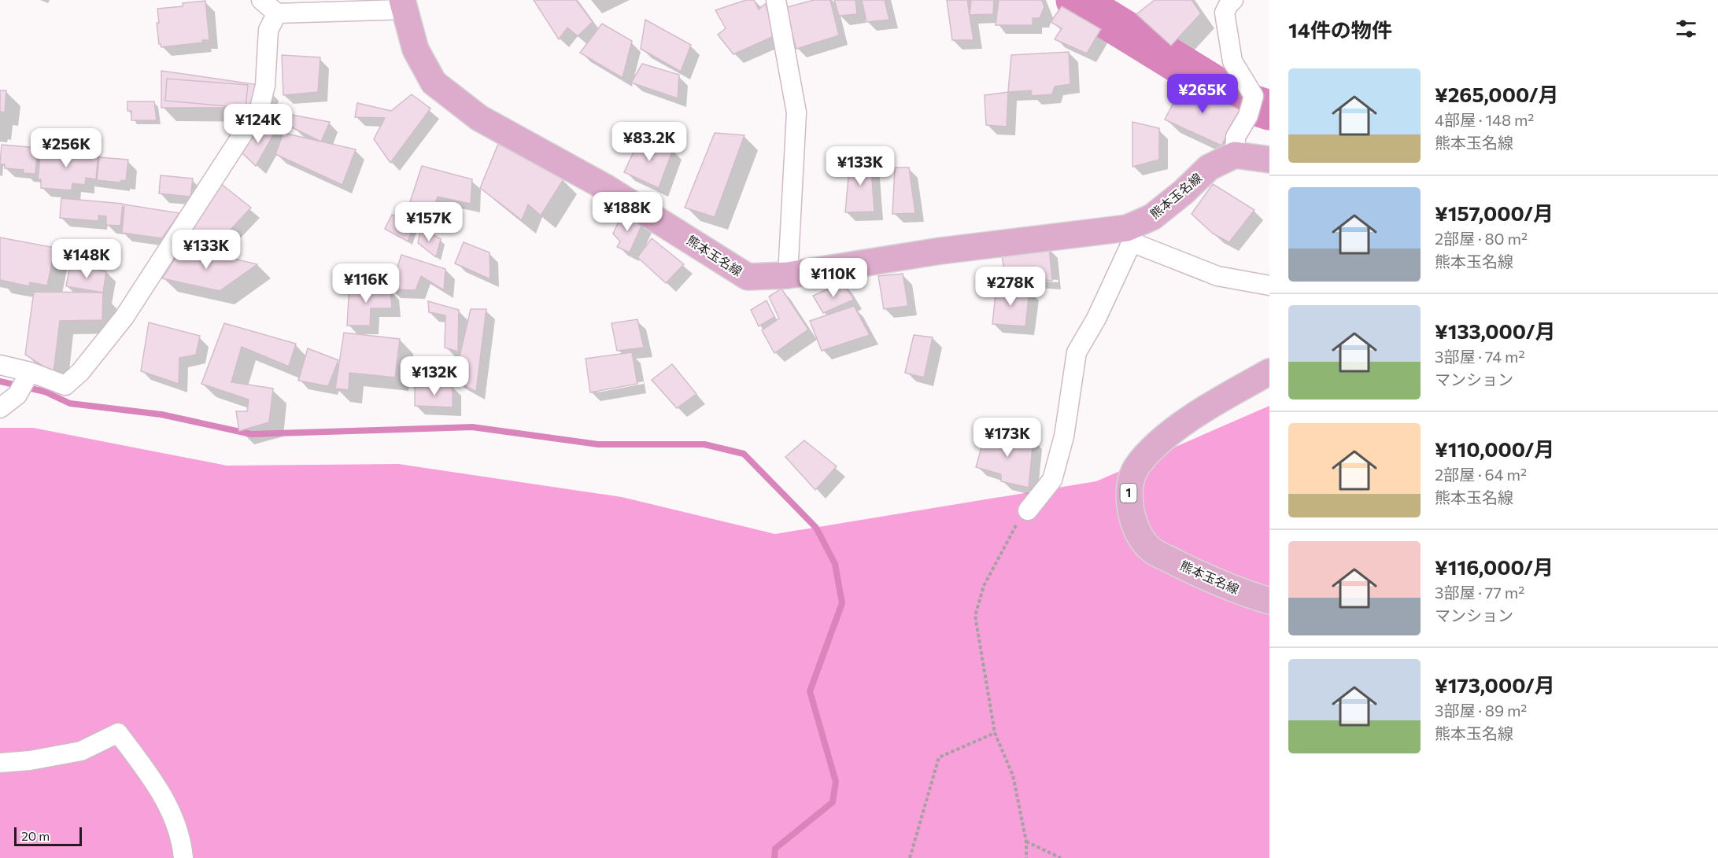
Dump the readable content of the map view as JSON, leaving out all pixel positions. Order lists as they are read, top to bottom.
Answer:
{
  "streets": {
    "main road": ["熊本玉名線", "1"]
  },
  "scale_bar": "20 m",
  "page": {
    "heading": "14件の物件",
    "list": [
      {
        "name": "¥265,000/月",
        "note": "4部屋 · 148 m² · 熊本玉名線"
      },
      {
        "name": "¥157,000/月",
        "note": "2部屋 · 80 m² · 熊本玉名線"
      },
      {
        "name": "¥133,000/月",
        "note": "3部屋 · 74 m² · マンション"
      },
      {
        "name": "¥110,000/月",
        "note": "2部屋 · 64 m² · 熊本玉名線"
      },
      {
        "name": "¥116,000/月",
        "note": "3部屋 · 77 m² · マンション"
      },
      {
        "name": "¥173,000/月",
        "note": "3部屋 · 89 m² · 熊本玉名線"
      }
    ],
    "price": [
      "¥265K",
      "¥124K",
      "¥83.2K",
      "¥256K",
      "¥133K",
      "¥188K",
      "¥157K",
      "¥133K",
      "¥148K",
      "¥110K",
      "¥116K",
      "¥278K",
      "¥132K",
      "¥173K"
    ],
    "scale": "20 m"
  }
}
